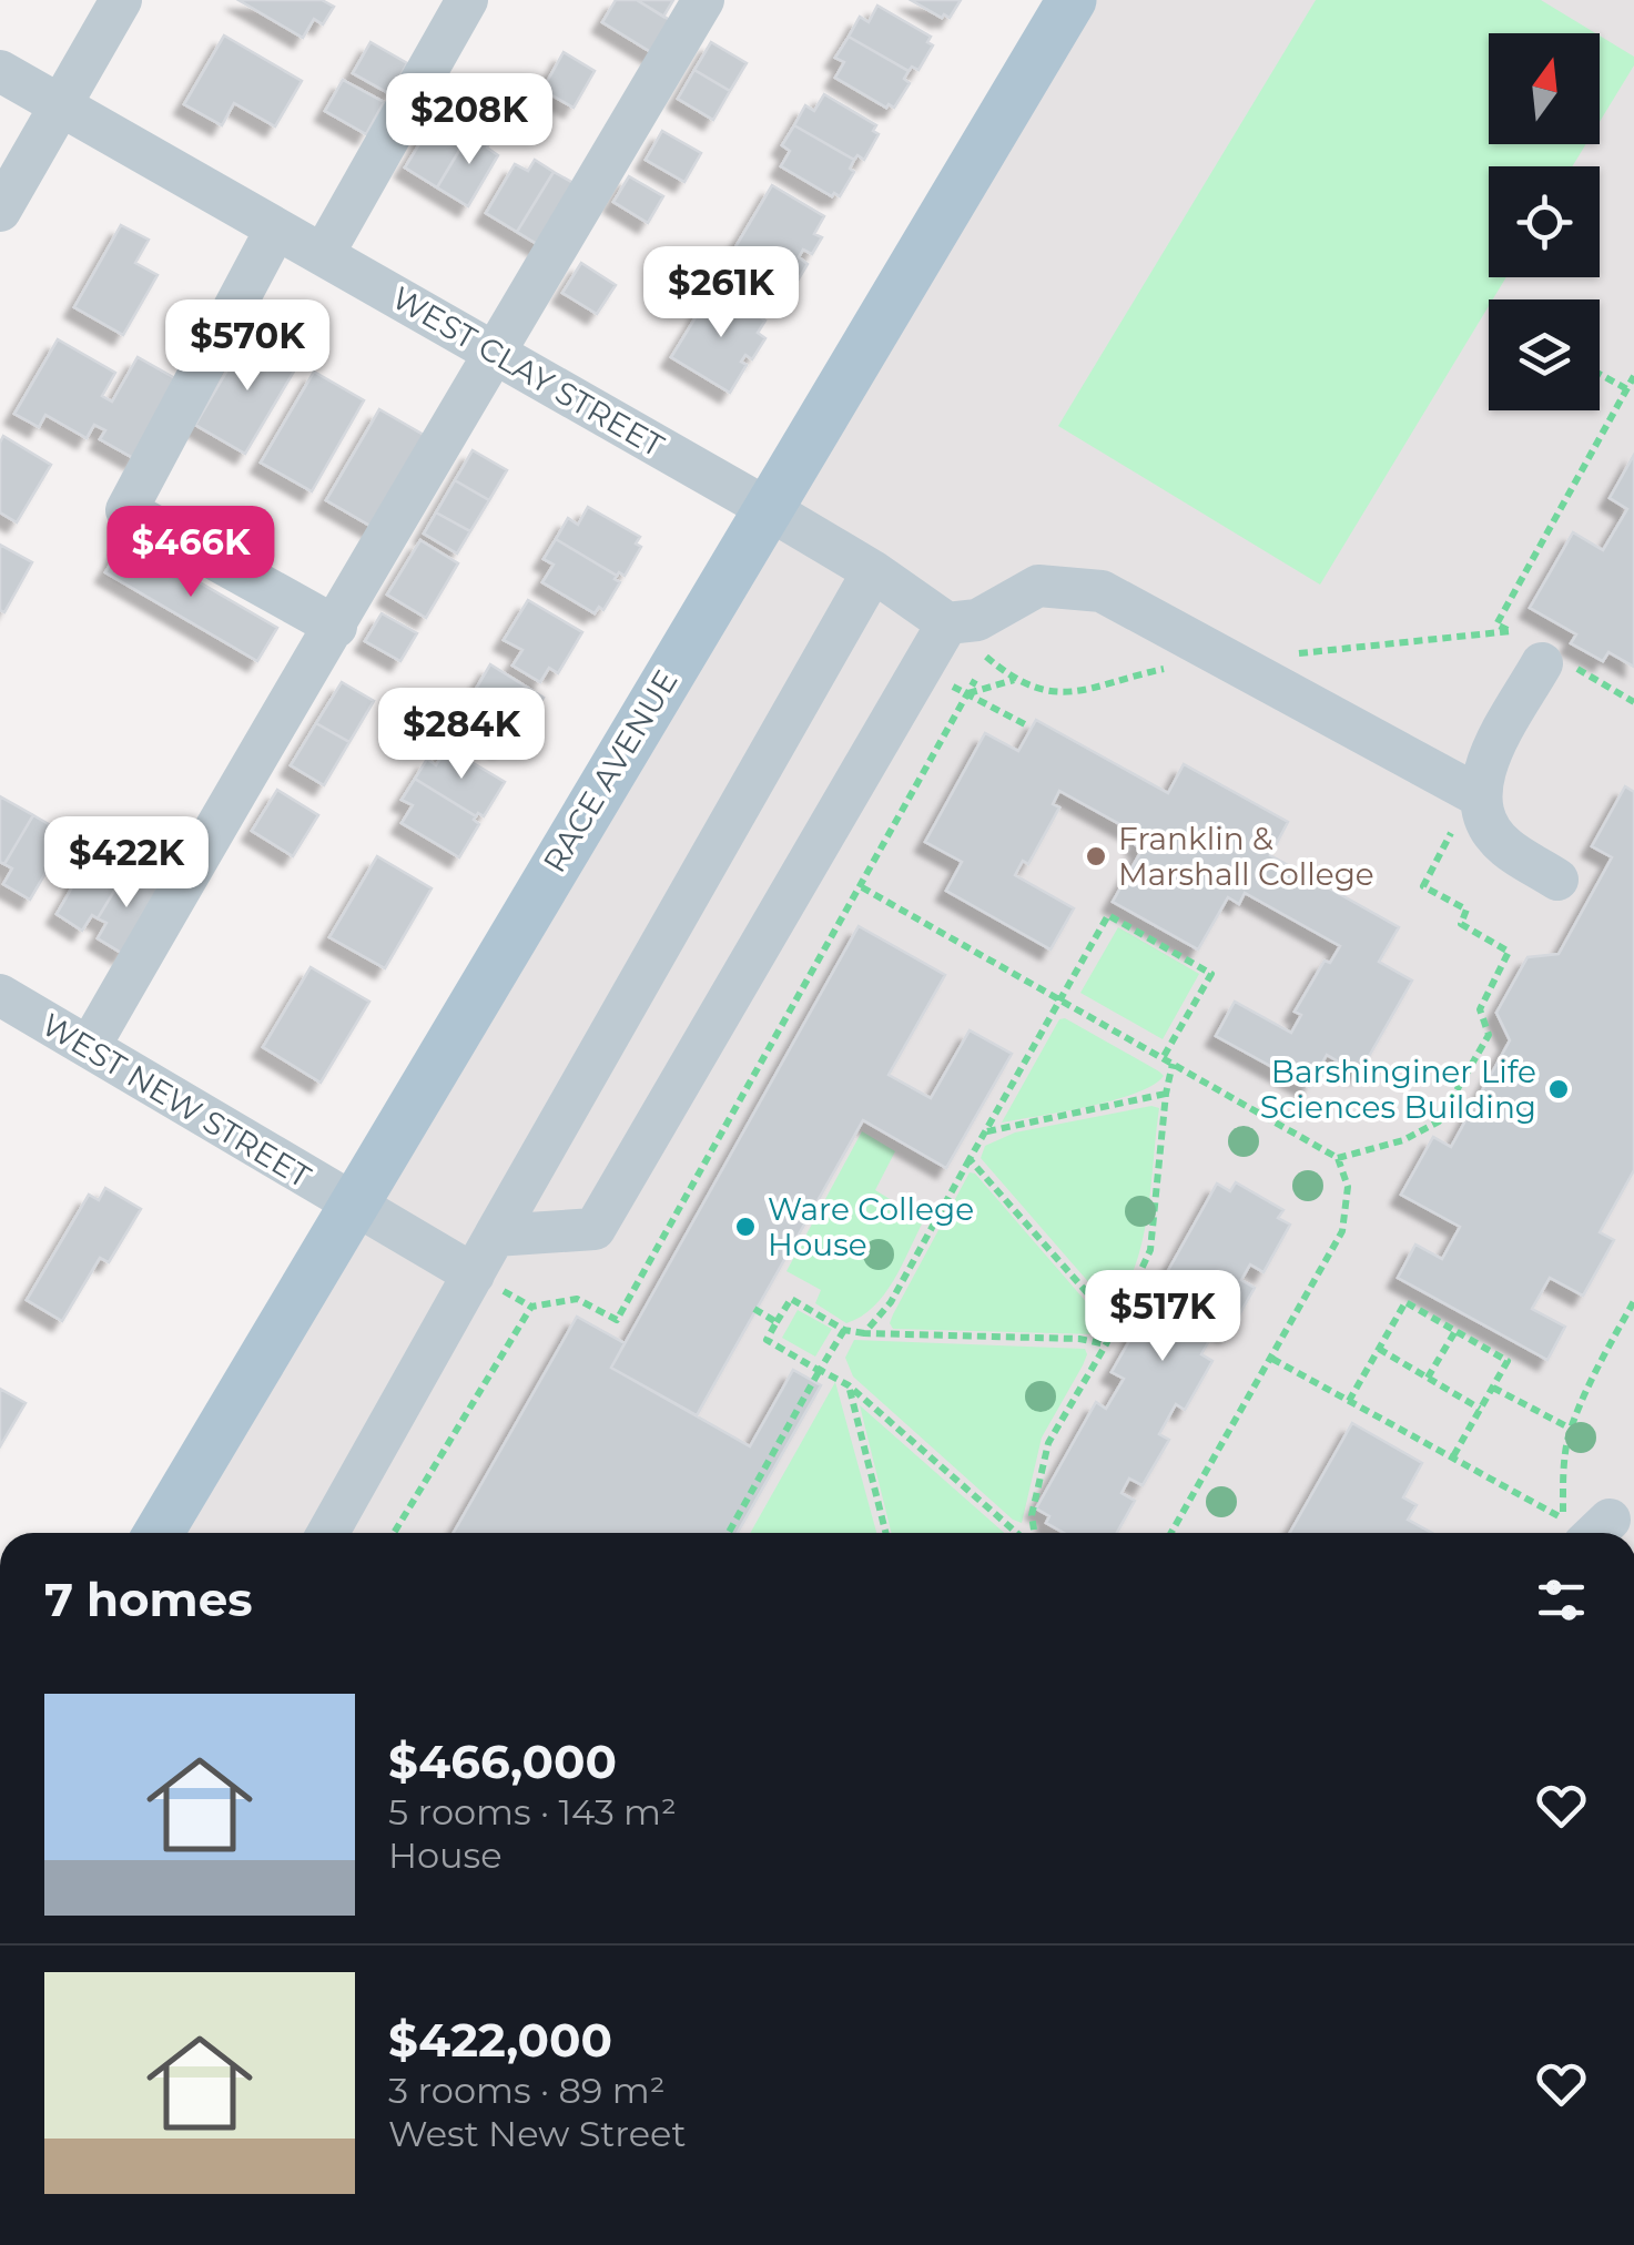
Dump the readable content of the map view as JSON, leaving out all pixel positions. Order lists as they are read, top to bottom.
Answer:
{
  "streets": {
    "main road": ["RACE AVENUE"],
    "street": ["WEST CLAY STREET", "WEST NEW STREET"]
  },
  "crossings": [
    ["WEST CLAY STREET", "RACE AVENUE"],
    ["RACE AVENUE", "WEST NEW STREET"]
  ],
  "places": ["Franklin & Marshall College", "Barshinginer Life Sciences Building", "Ware College House"],
  "north": "top",
  "page": {
    "price": [
      "$208K",
      "$261K",
      "$570K",
      "$466K",
      "$284K",
      "$422K",
      "$517K"
    ],
    "heading": "7 homes",
    "list": [
      {
        "name": "$466,000",
        "note": "5 rooms · 143 m² · House"
      },
      {
        "name": "$422,000",
        "note": "3 rooms · 89 m² · West New Street"
      }
    ]
  }
}
